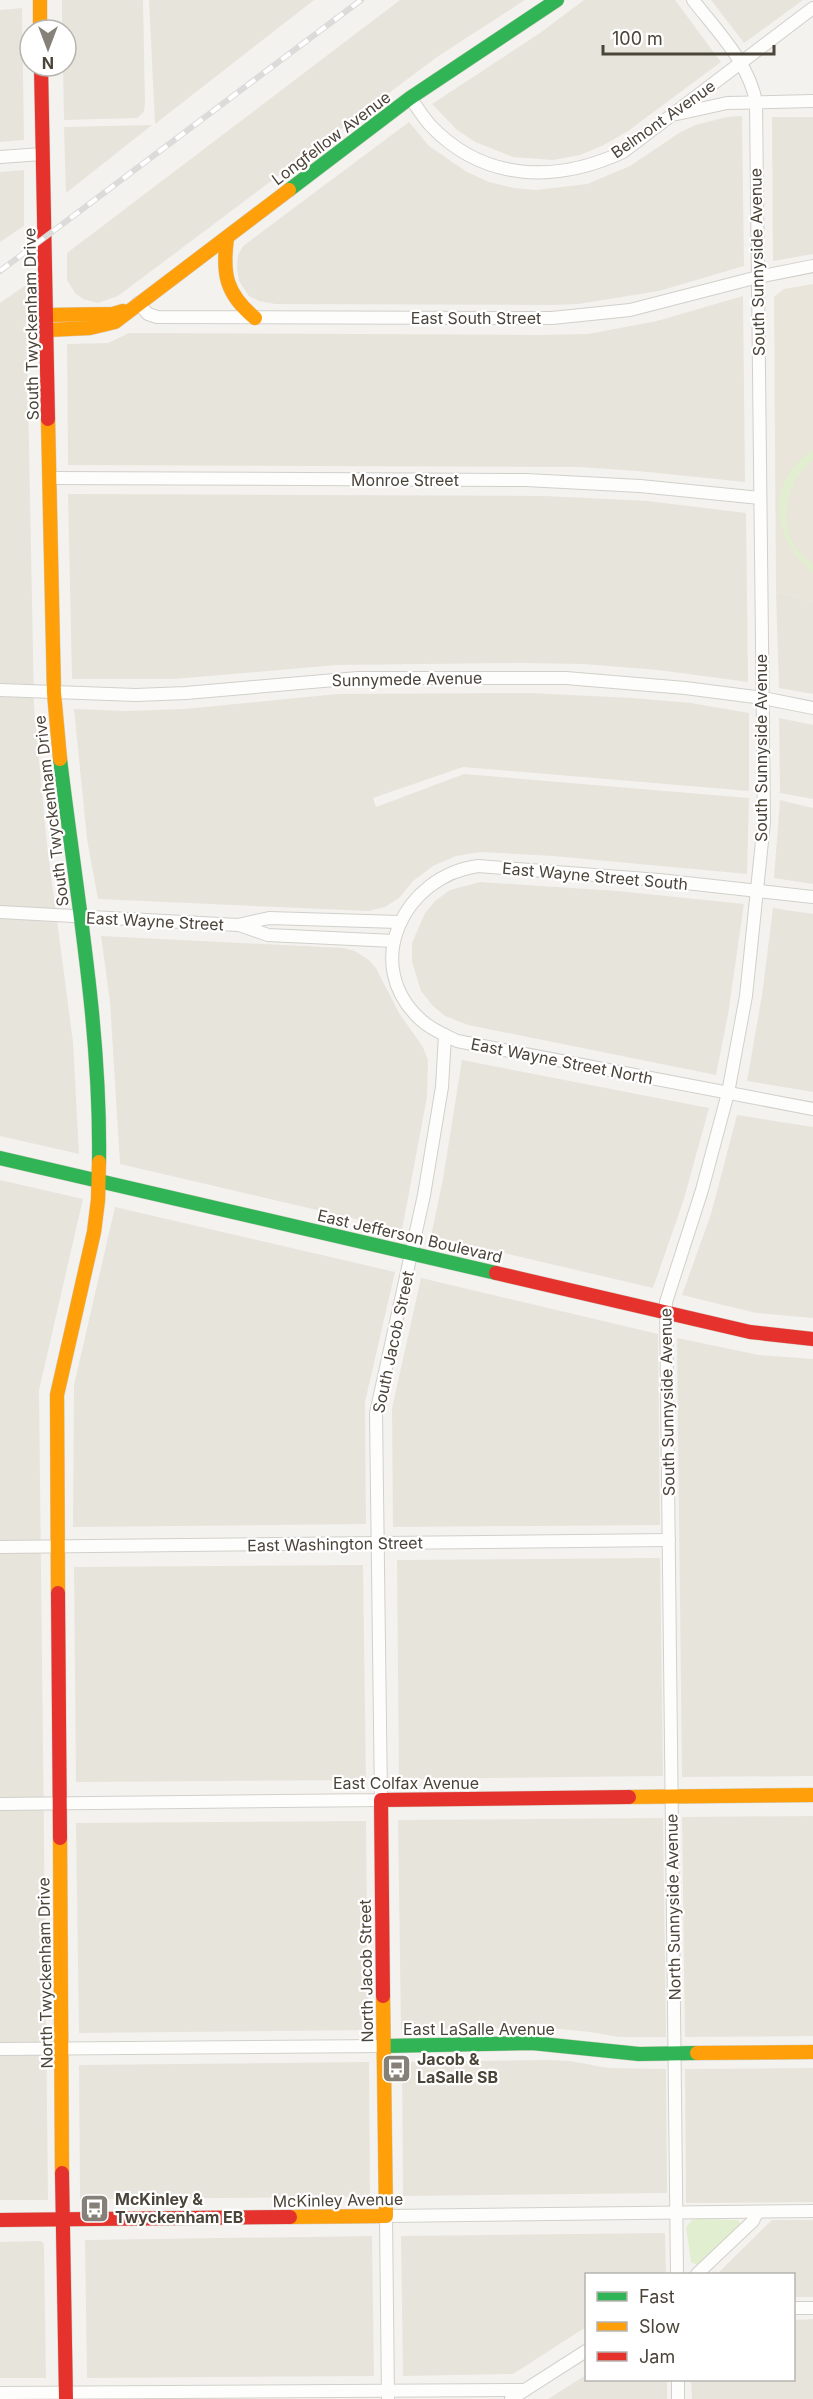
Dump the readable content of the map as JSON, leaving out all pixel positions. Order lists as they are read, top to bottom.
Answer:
{
  "streets": {
    "street": [
      "Belmont Avenue",
      "Longfellow Avenue",
      "South Sunnyside Avenue",
      "East South Street",
      "South Twyckenham Drive",
      "Monroe Street",
      "Sunnymede Avenue",
      "East Wayne Street South",
      "East Wayne Street",
      "East Wayne Street North",
      "East Jefferson Boulevard",
      "South Jacob Street",
      "East Washington Street",
      "East Colfax Avenue",
      "North Sunnyside Avenue",
      "North Jacob Street",
      "North Twyckenham Drive",
      "East LaSalle Avenue",
      "McKinley Avenue"
    ]
  },
  "crossings": [
    ["Belmont Avenue", "Longfellow Avenue"],
    ["Belmont Avenue", "South Sunnyside Avenue"],
    ["Longfellow Avenue", "East South Street"],
    ["Longfellow Avenue", "South Twyckenham Drive"],
    ["South Sunnyside Avenue", "East South Street"],
    ["South Sunnyside Avenue", "Monroe Street"],
    ["South Sunnyside Avenue", "Sunnymede Avenue"],
    ["South Sunnyside Avenue", "East Wayne Street South"],
    ["South Sunnyside Avenue", "East Wayne Street North"],
    ["South Sunnyside Avenue", "East Jefferson Boulevard"],
    ["South Sunnyside Avenue", "East Washington Street"],
    ["South Sunnyside Avenue", "North Sunnyside Avenue"],
    ["South Twyckenham Drive", "Monroe Street"],
    ["South Twyckenham Drive", "Sunnymede Avenue"],
    ["South Twyckenham Drive", "East Wayne Street"],
    ["South Twyckenham Drive", "East Jefferson Boulevard"],
    ["South Twyckenham Drive", "East Washington Street"],
    ["South Twyckenham Drive", "North Twyckenham Drive"],
    ["East Wayne Street South", "East Wayne Street"],
    ["East Wayne Street South", "East Wayne Street North"],
    ["East Wayne Street", "East Wayne Street North"],
    ["East Wayne Street North", "South Jacob Street"],
    ["East Jefferson Boulevard", "South Jacob Street"],
    ["South Jacob Street", "East Washington Street"],
    ["South Jacob Street", "North Jacob Street"],
    ["East Washington Street", "North Sunnyside Avenue"],
    ["East Washington Street", "North Jacob Street"],
    ["East Washington Street", "North Twyckenham Drive"],
    ["East Colfax Avenue", "North Sunnyside Avenue"],
    ["East Colfax Avenue", "North Jacob Street"],
    ["East Colfax Avenue", "North Twyckenham Drive"],
    ["North Sunnyside Avenue", "East LaSalle Avenue"],
    ["North Sunnyside Avenue", "McKinley Avenue"],
    ["North Jacob Street", "East LaSalle Avenue"],
    ["North Jacob Street", "McKinley Avenue"],
    ["North Twyckenham Drive", "East LaSalle Avenue"],
    ["North Twyckenham Drive", "McKinley Avenue"]
  ],
  "places": {
    "bus stop": ["Jacob & LaSalle SB", "McKinley & Twyckenham EB"]
  },
  "legend": ["Fast", "Slow", "Jam"],
  "scale_bar": "100 m",
  "north": "bottom"
}
